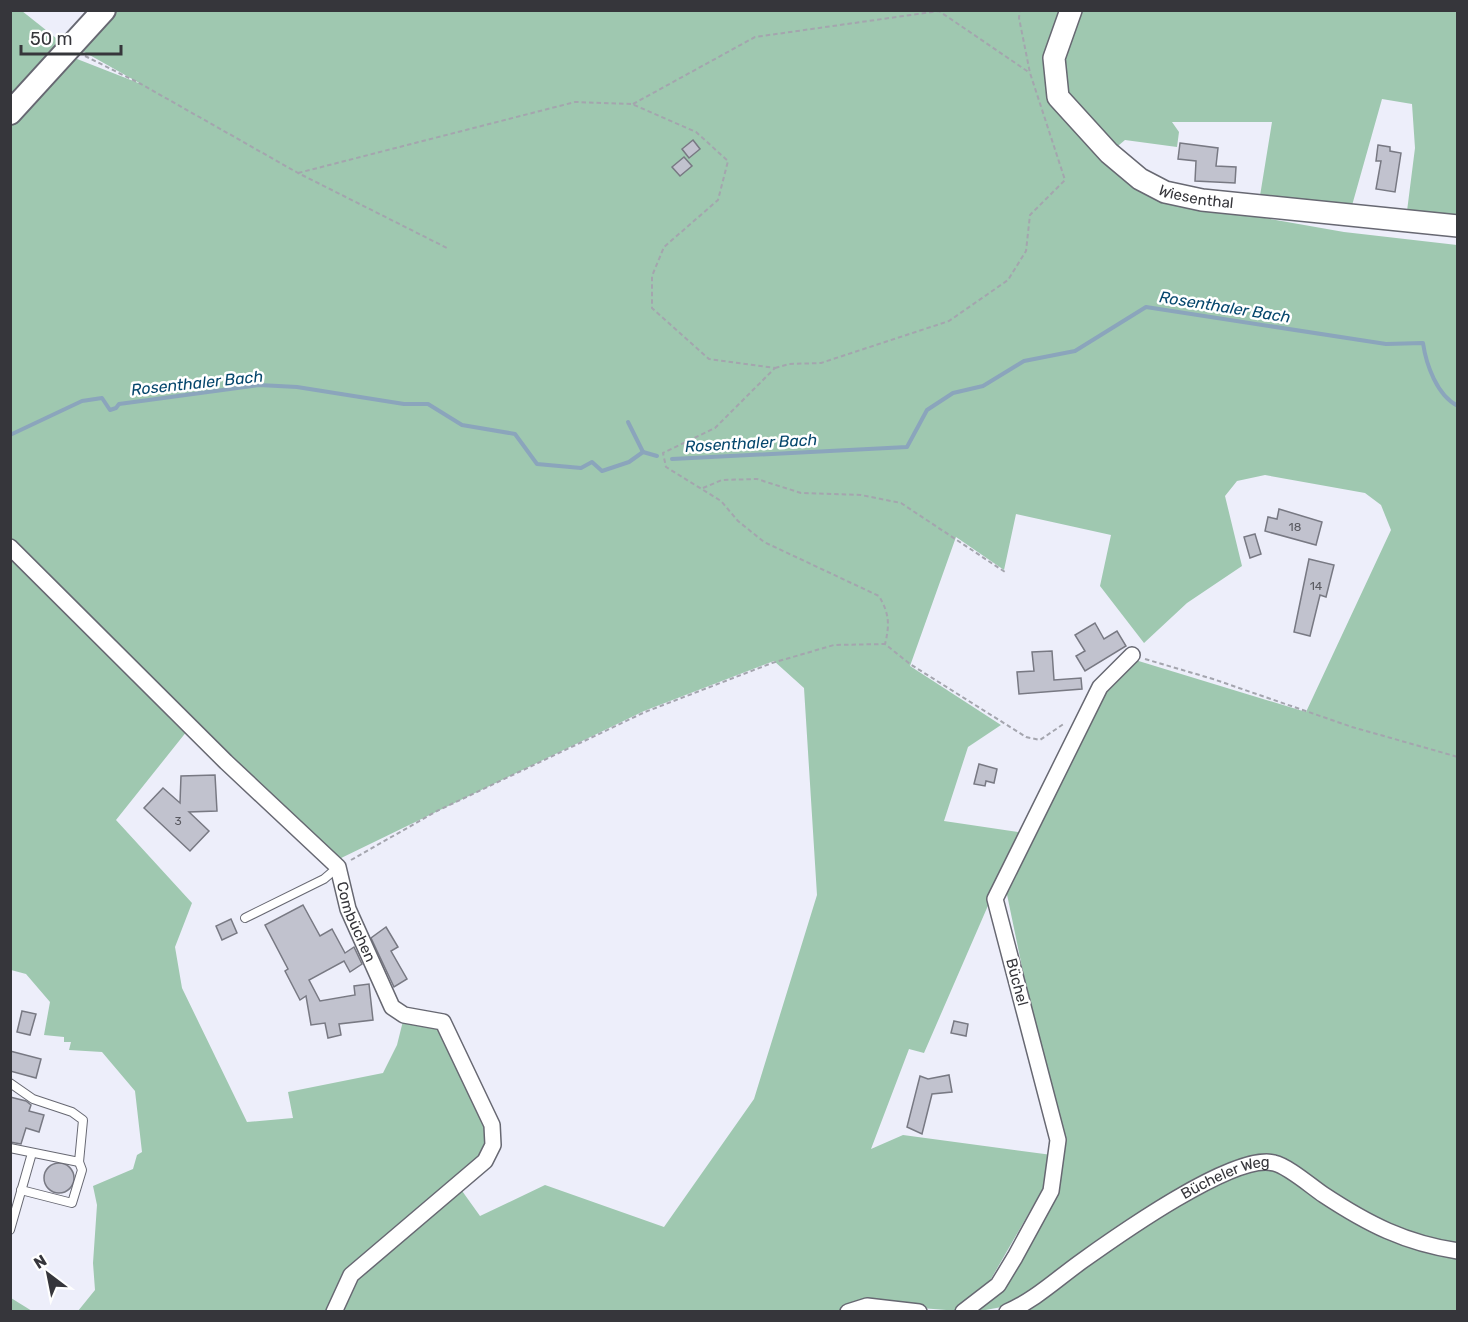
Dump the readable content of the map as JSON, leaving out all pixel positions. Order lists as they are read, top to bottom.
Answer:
{
  "streets": {
    "street": [
      "Wiesenthal",
      "Combüchen",
      "Büchel",
      "Bücheler Weg"
    ]
  },
  "water": ["Rosenthaler Bach"],
  "house_numbers": ["18", "14", "3"],
  "scale_bar": "50 m",
  "north": "top left"
}
